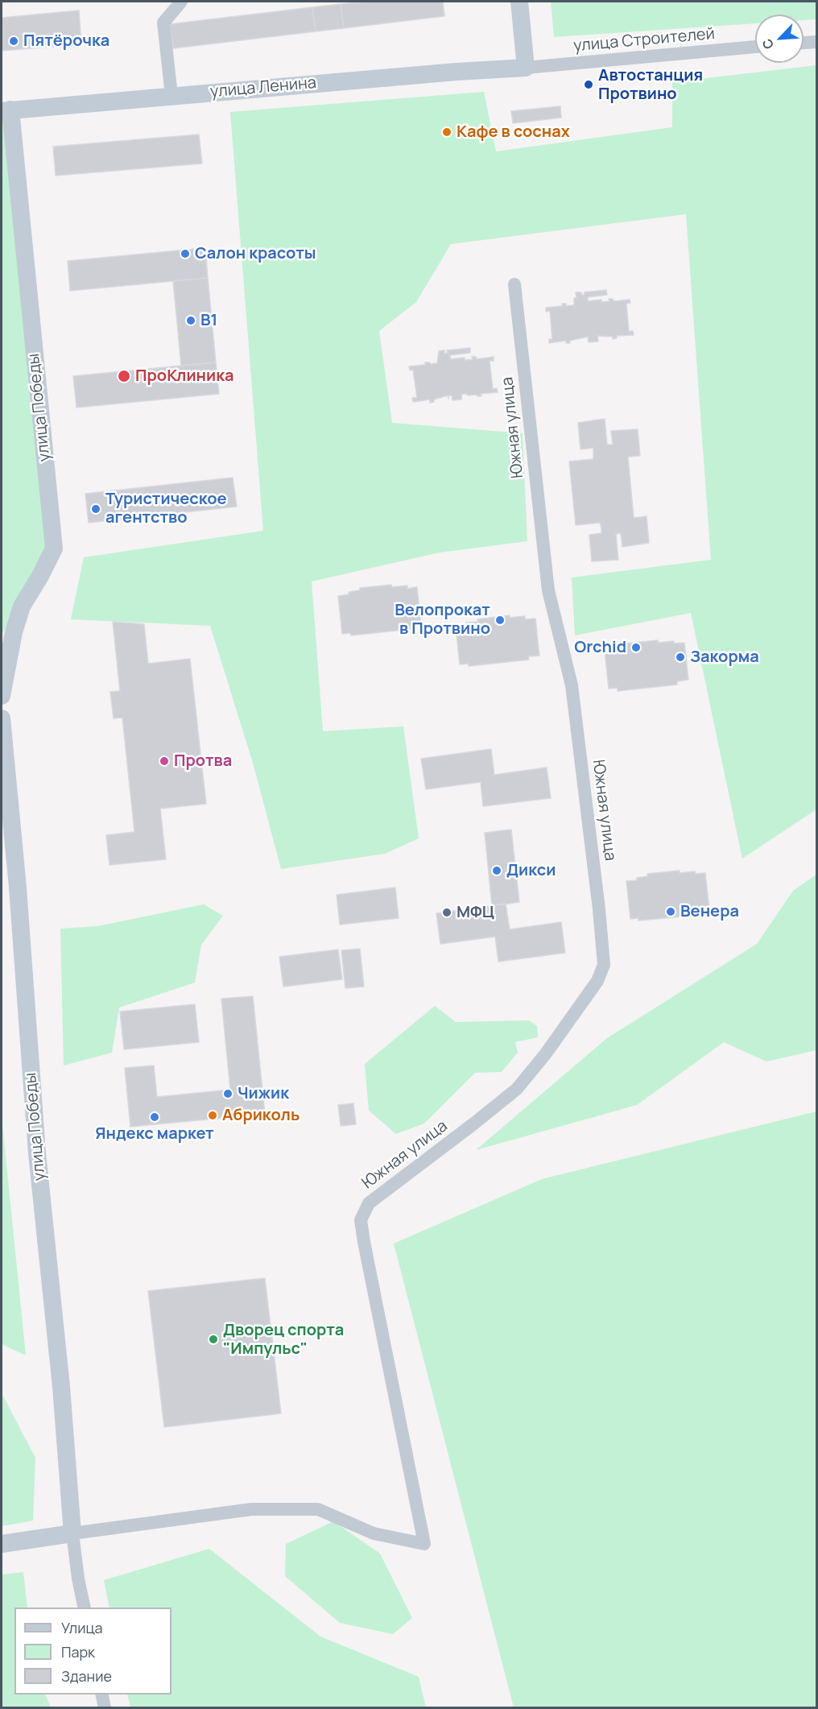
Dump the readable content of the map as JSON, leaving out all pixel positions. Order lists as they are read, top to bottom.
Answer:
{
  "streets": {
    "street": [
      "улица Строителей",
      "улица Ленина",
      "улица Победы",
      "Южная улица"
    ]
  },
  "crossings": [
    ["улица Строителей", "улица Ленина"],
    ["улица Ленина", "улица Победы"],
    ["улица Победы", "Южная улица"]
  ],
  "places": [
    "Пятёрочка",
    "Автостанция Протвино",
    "Кафе в соснах",
    "Салон красоты",
    "В1",
    "ПроКлиника",
    "Туристическое агентство",
    "Велопрокат в Протвино",
    "Orchid",
    "Закорма",
    "Протва",
    "Дикси",
    "Венера",
    "МФЦ",
    "Чижик",
    "Абриколь",
    "Яндекс маркет",
    "Дворец спорта \"Импульс\""
  ],
  "legend": ["Улица", "Парк", "Здание"],
  "north": "bottom left"
}
